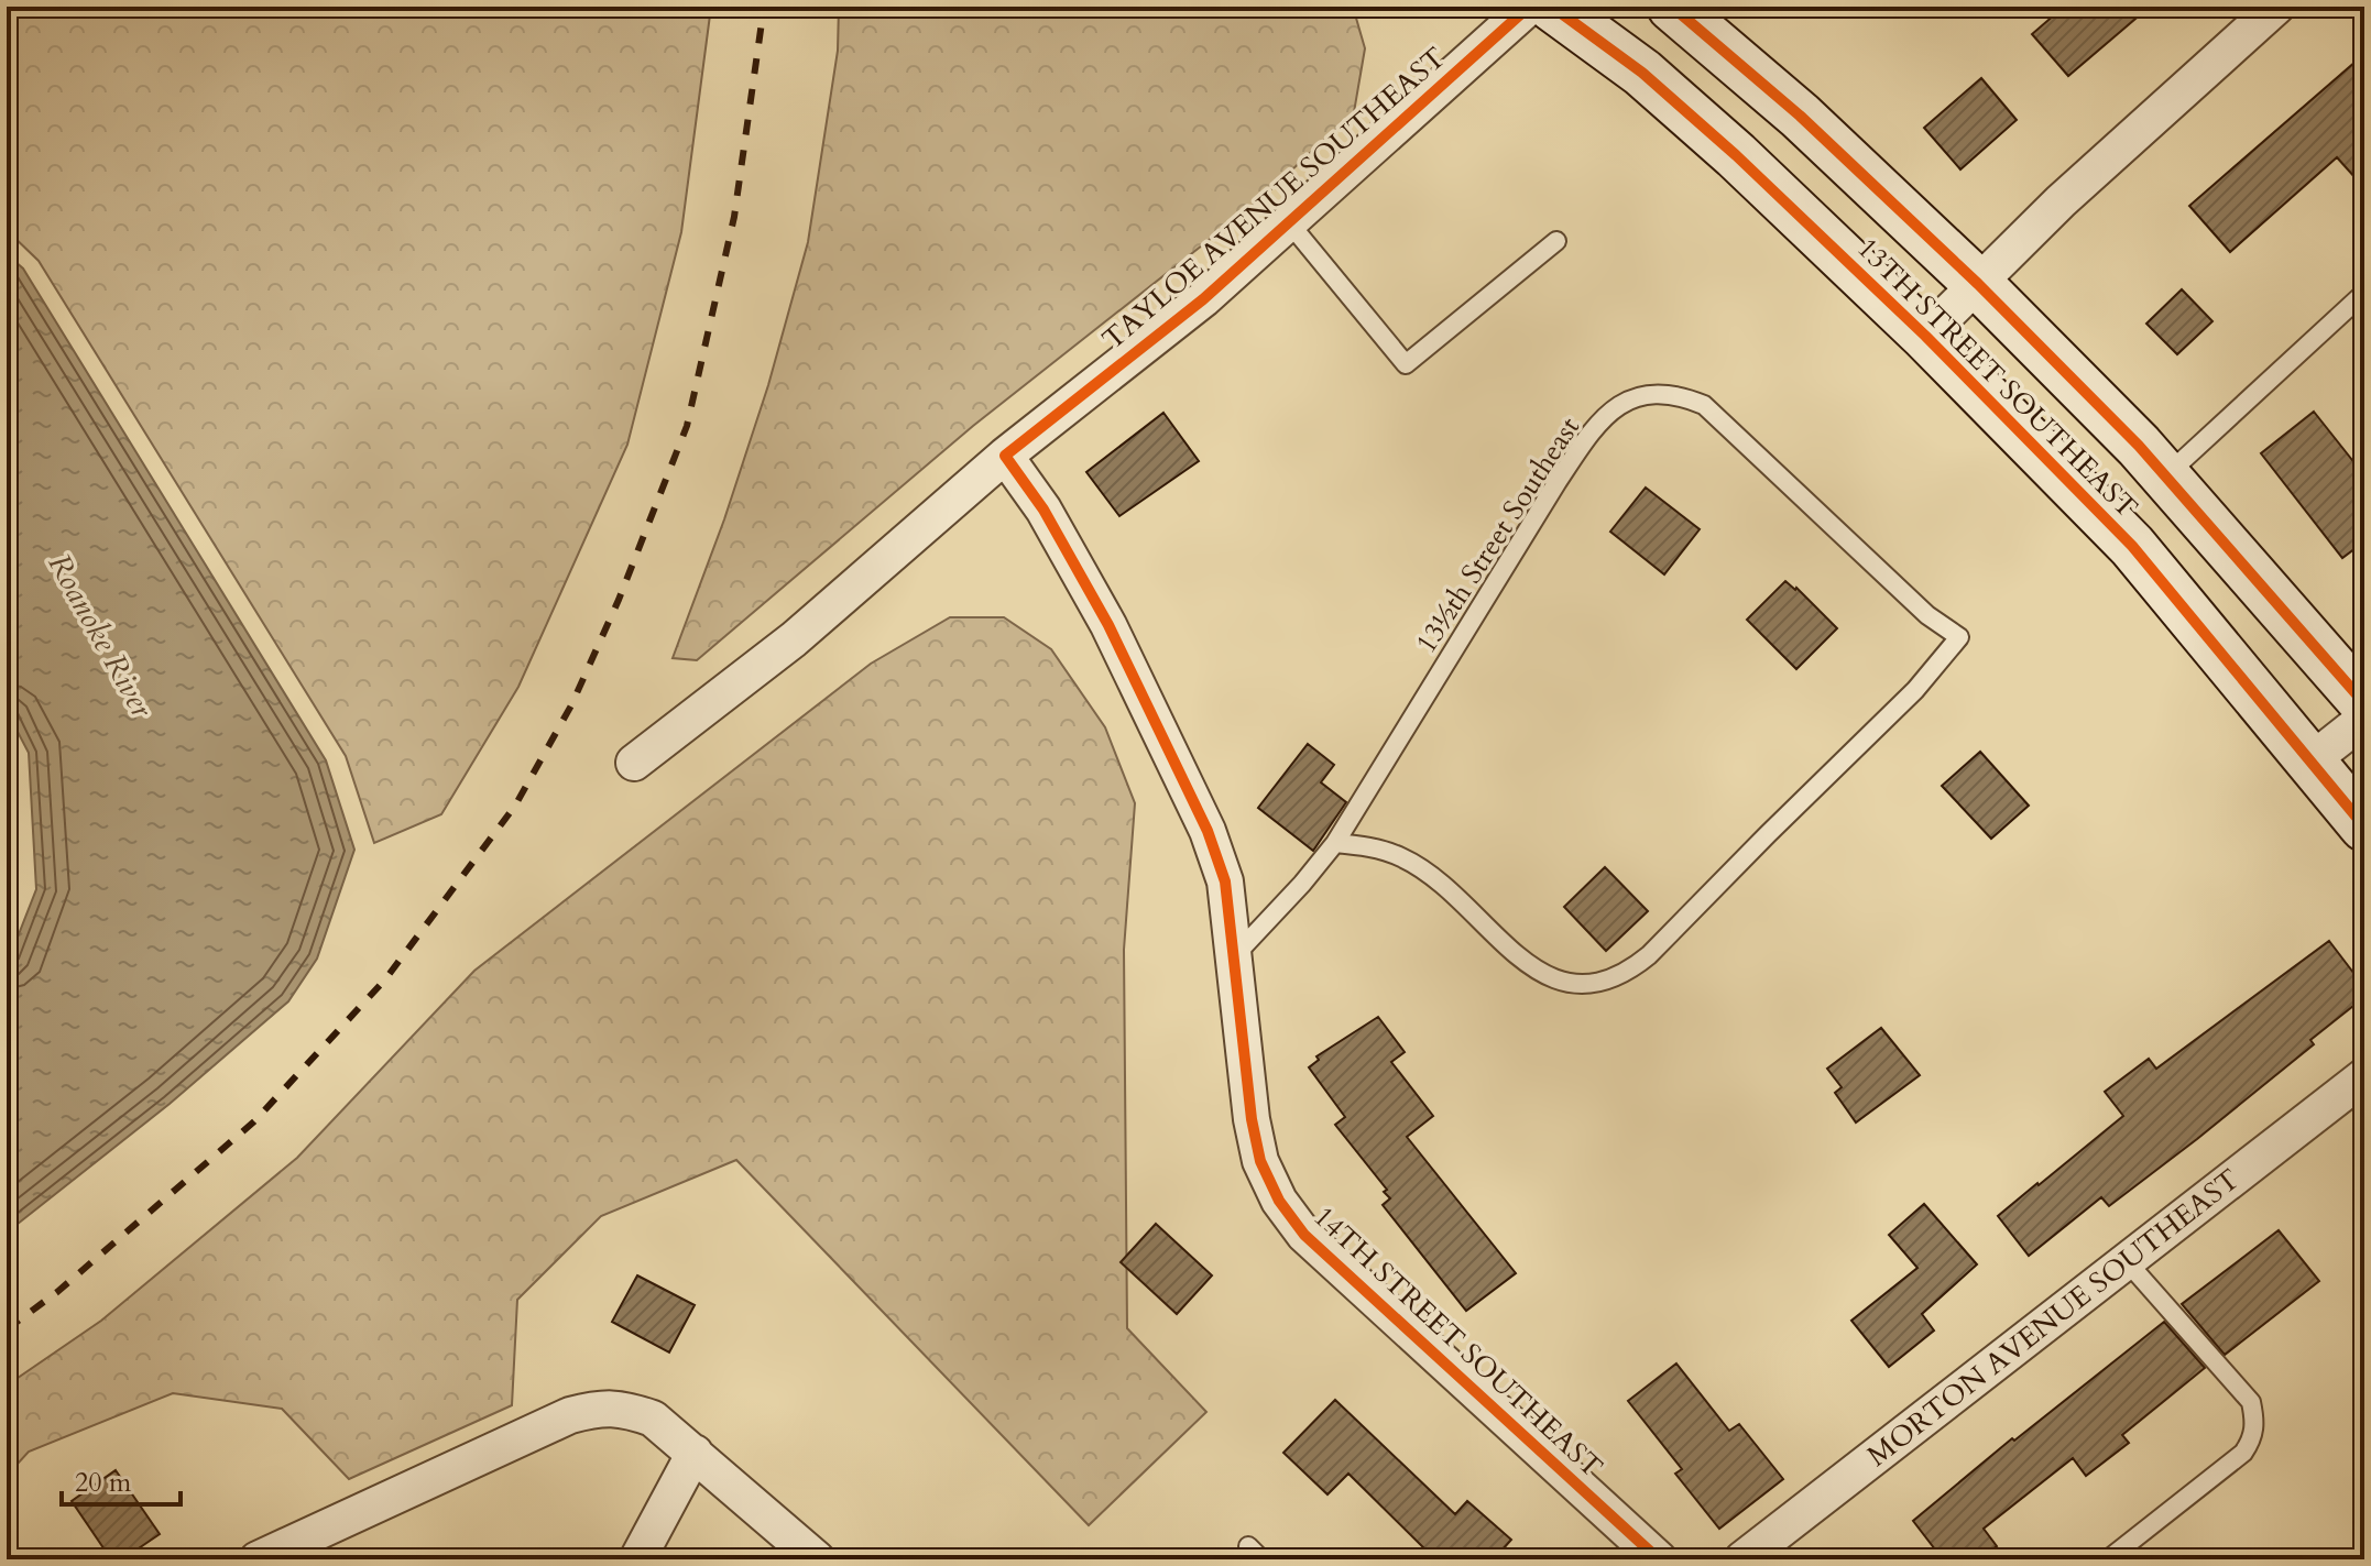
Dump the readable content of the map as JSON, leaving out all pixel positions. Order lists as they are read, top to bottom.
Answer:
{
  "streets": {
    "main road": ["13TH STREET SOUTHEAST"],
    "street": ["TAYLOE AVENUE SOUTHEAST", "MORTON AVENUE SOUTHEAST", "14TH STREET SOUTHEAST"],
    "lane": ["13½th Street Southeast"]
  },
  "crossings": [
    ["TAYLOE AVENUE SOUTHEAST", "14TH STREET SOUTHEAST"],
    ["13½th Street Southeast", "14TH STREET SOUTHEAST"]
  ],
  "water": ["Roanoke River"],
  "scale_bar": "20 m"
}
